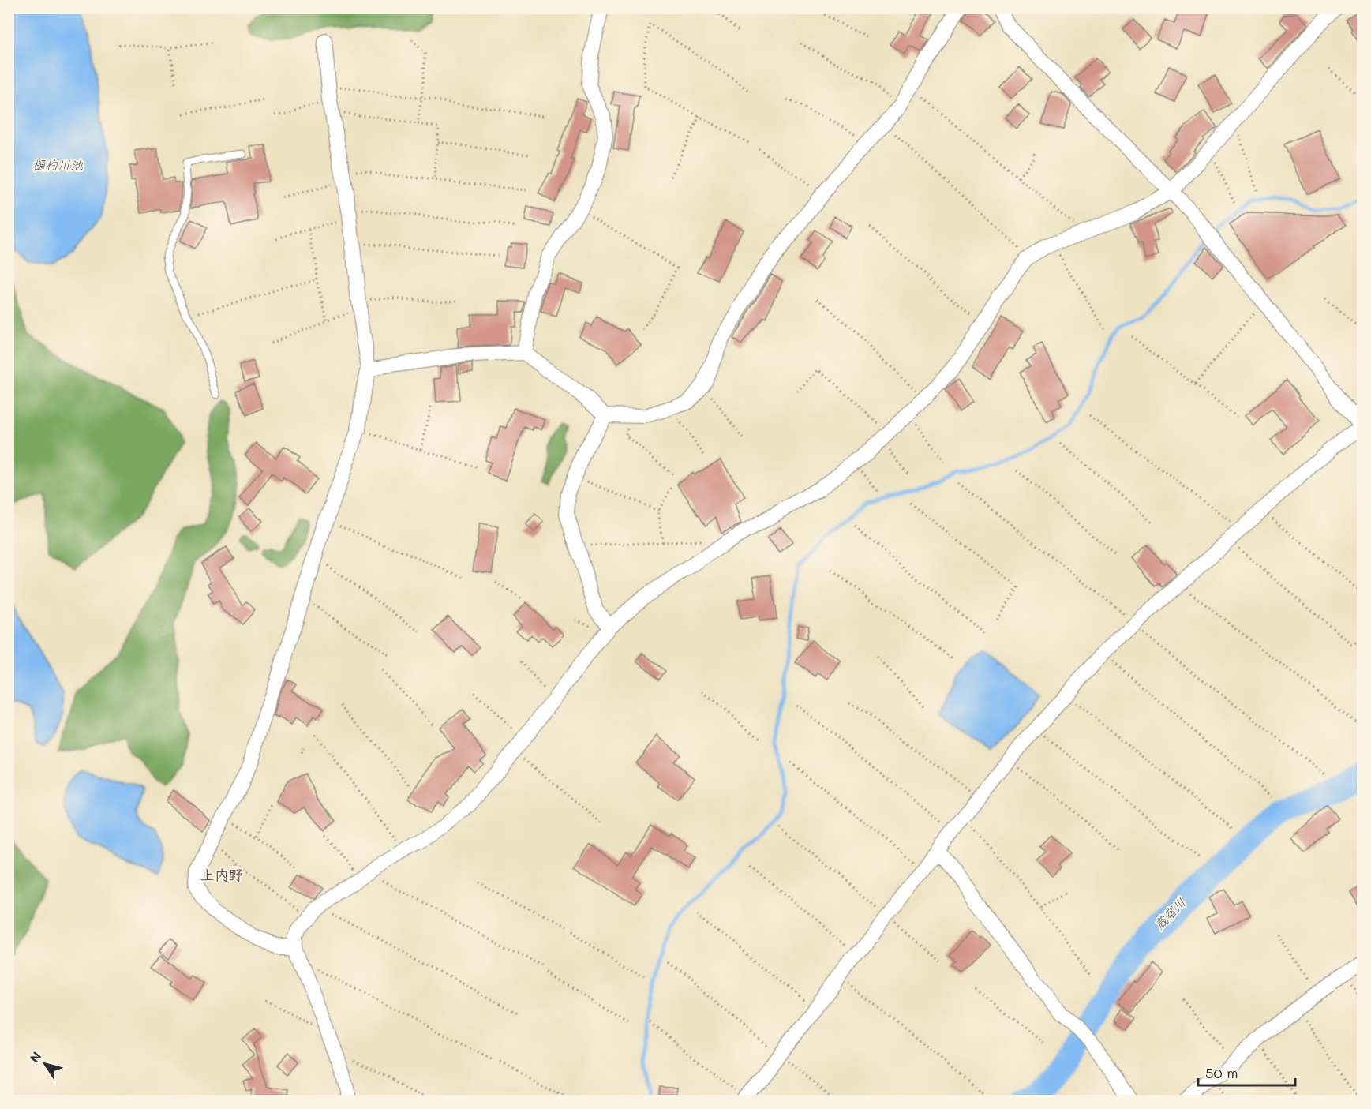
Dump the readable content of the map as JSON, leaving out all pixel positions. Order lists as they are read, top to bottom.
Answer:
{
  "districts": ["上内野"],
  "water": ["樋杓川池", "蔵宿川"],
  "scale_bar": "50 m",
  "north": "top left"
}
